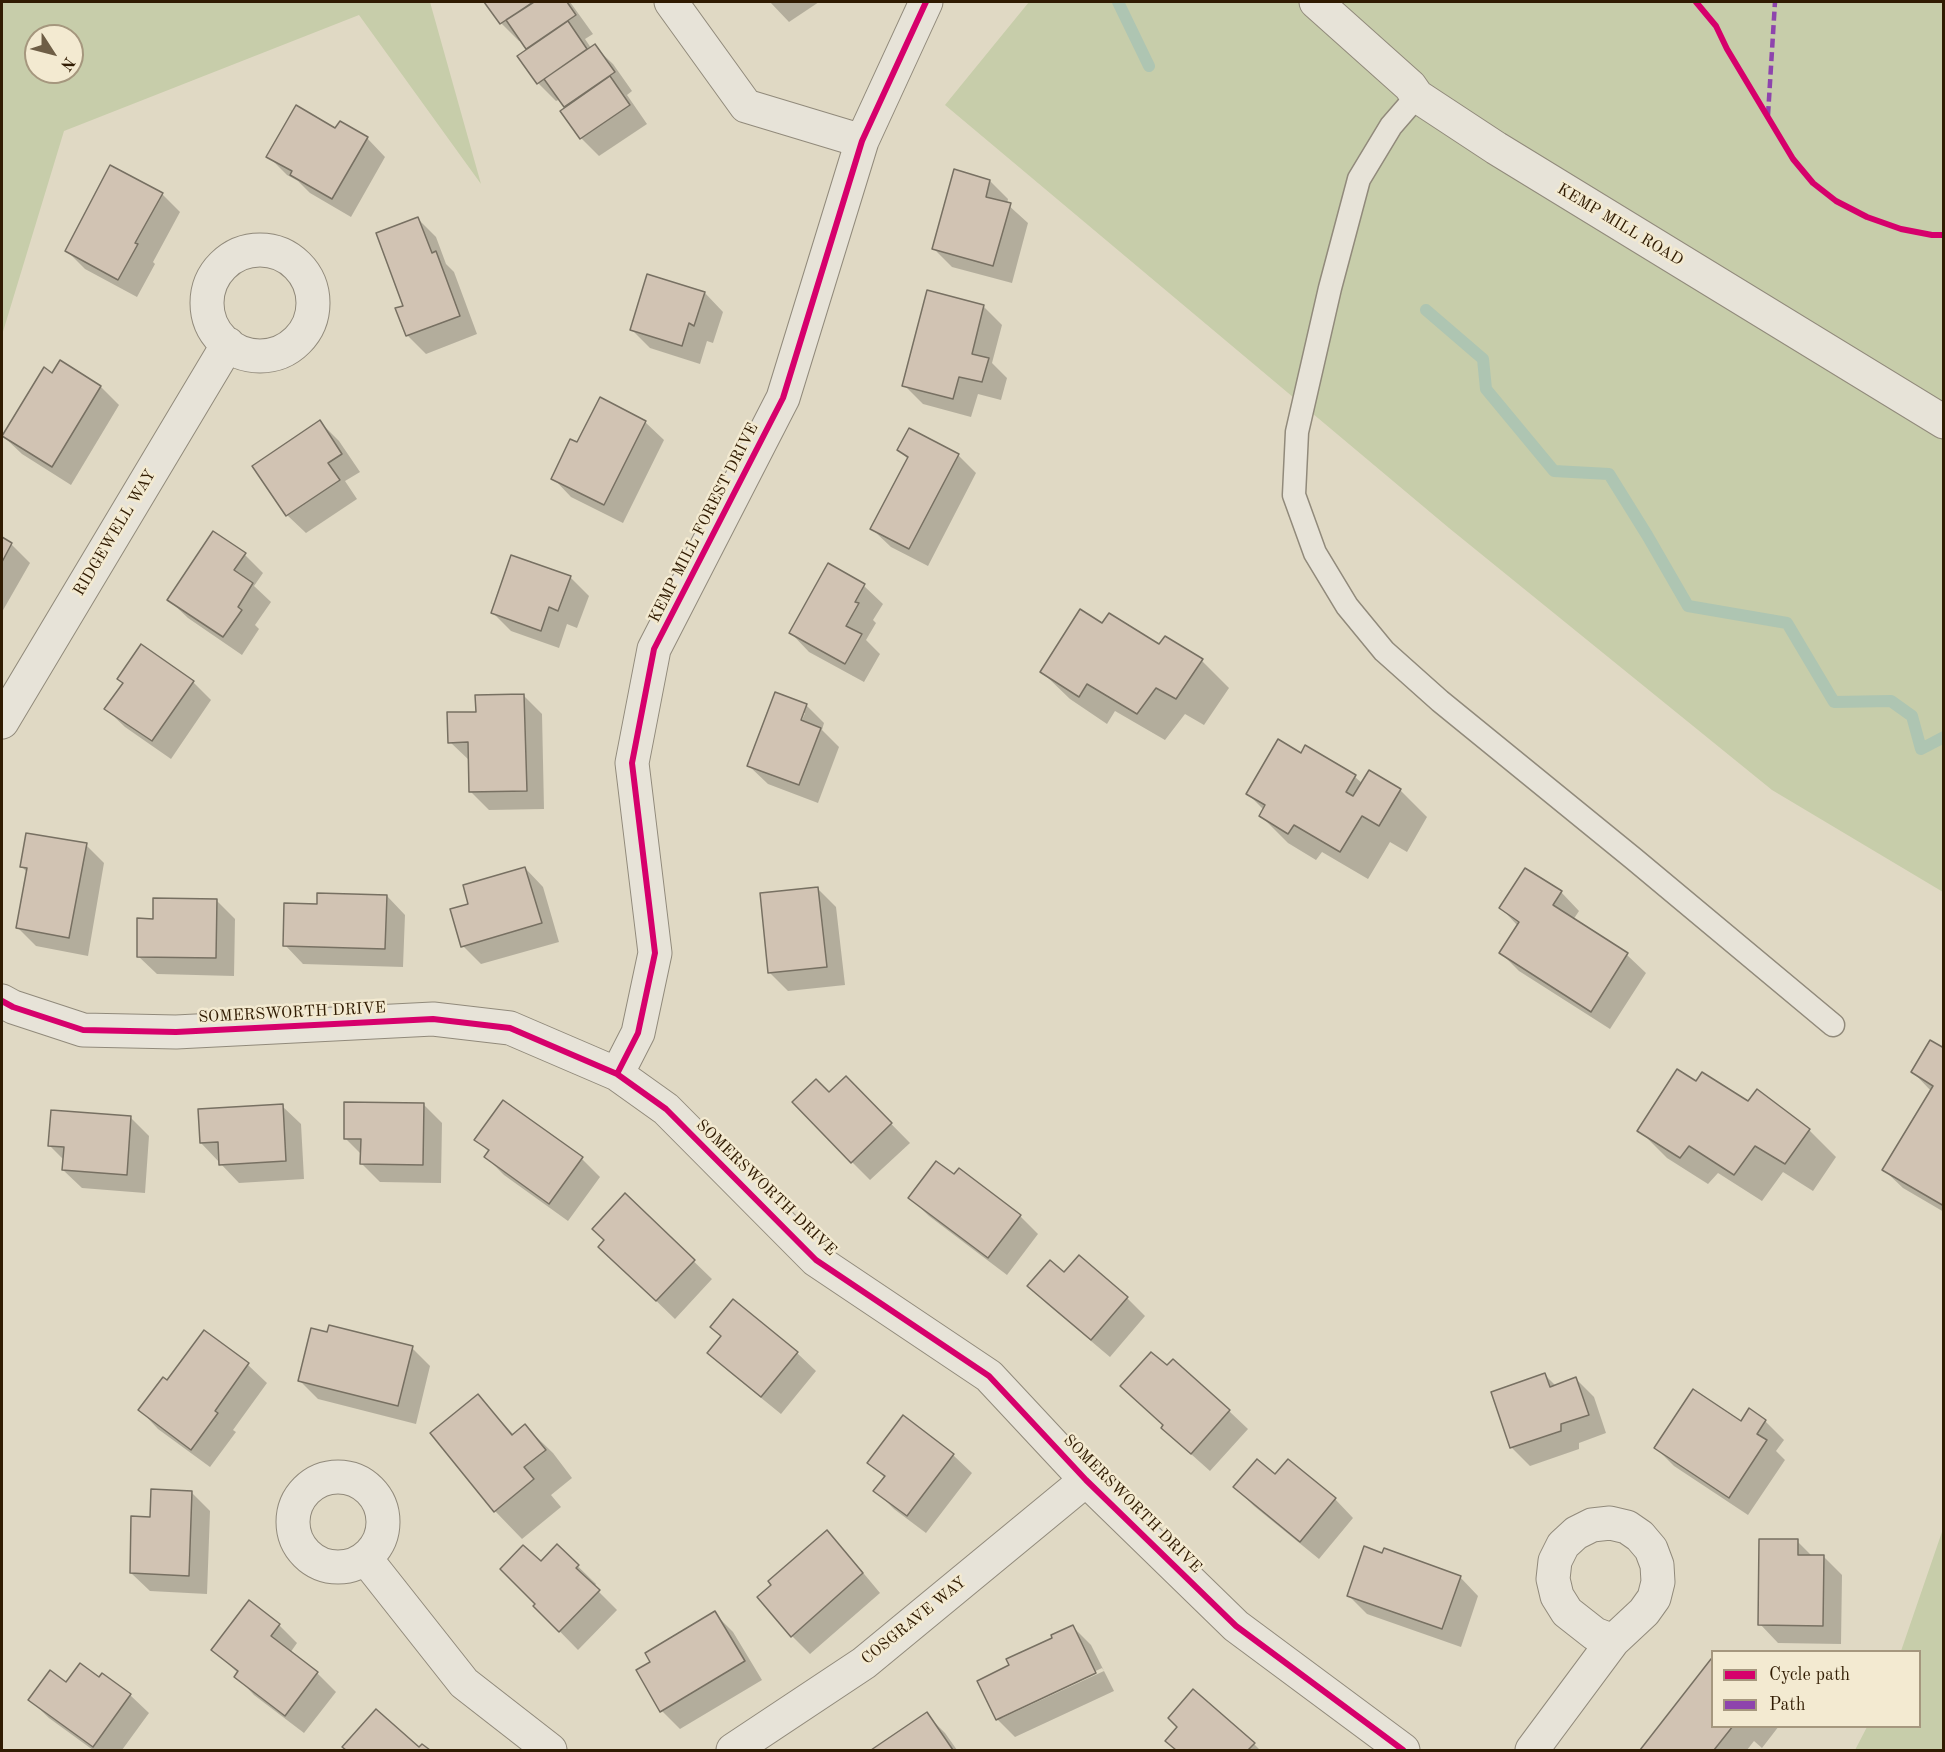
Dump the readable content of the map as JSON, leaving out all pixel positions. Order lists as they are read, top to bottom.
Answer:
{
  "streets": {
    "street": [
      "KEMP MILL ROAD",
      "KEMP MILL FOREST DRIVE",
      "RIDGEWELL WAY",
      "SOMERSWORTH DRIVE",
      "COSGRAVE WAY"
    ]
  },
  "crossings": [
    ["KEMP MILL FOREST DRIVE", "SOMERSWORTH DRIVE"],
    ["SOMERSWORTH DRIVE", "COSGRAVE WAY"]
  ],
  "legend": ["Cycle path", "Path"],
  "north": "bottom right"
}
